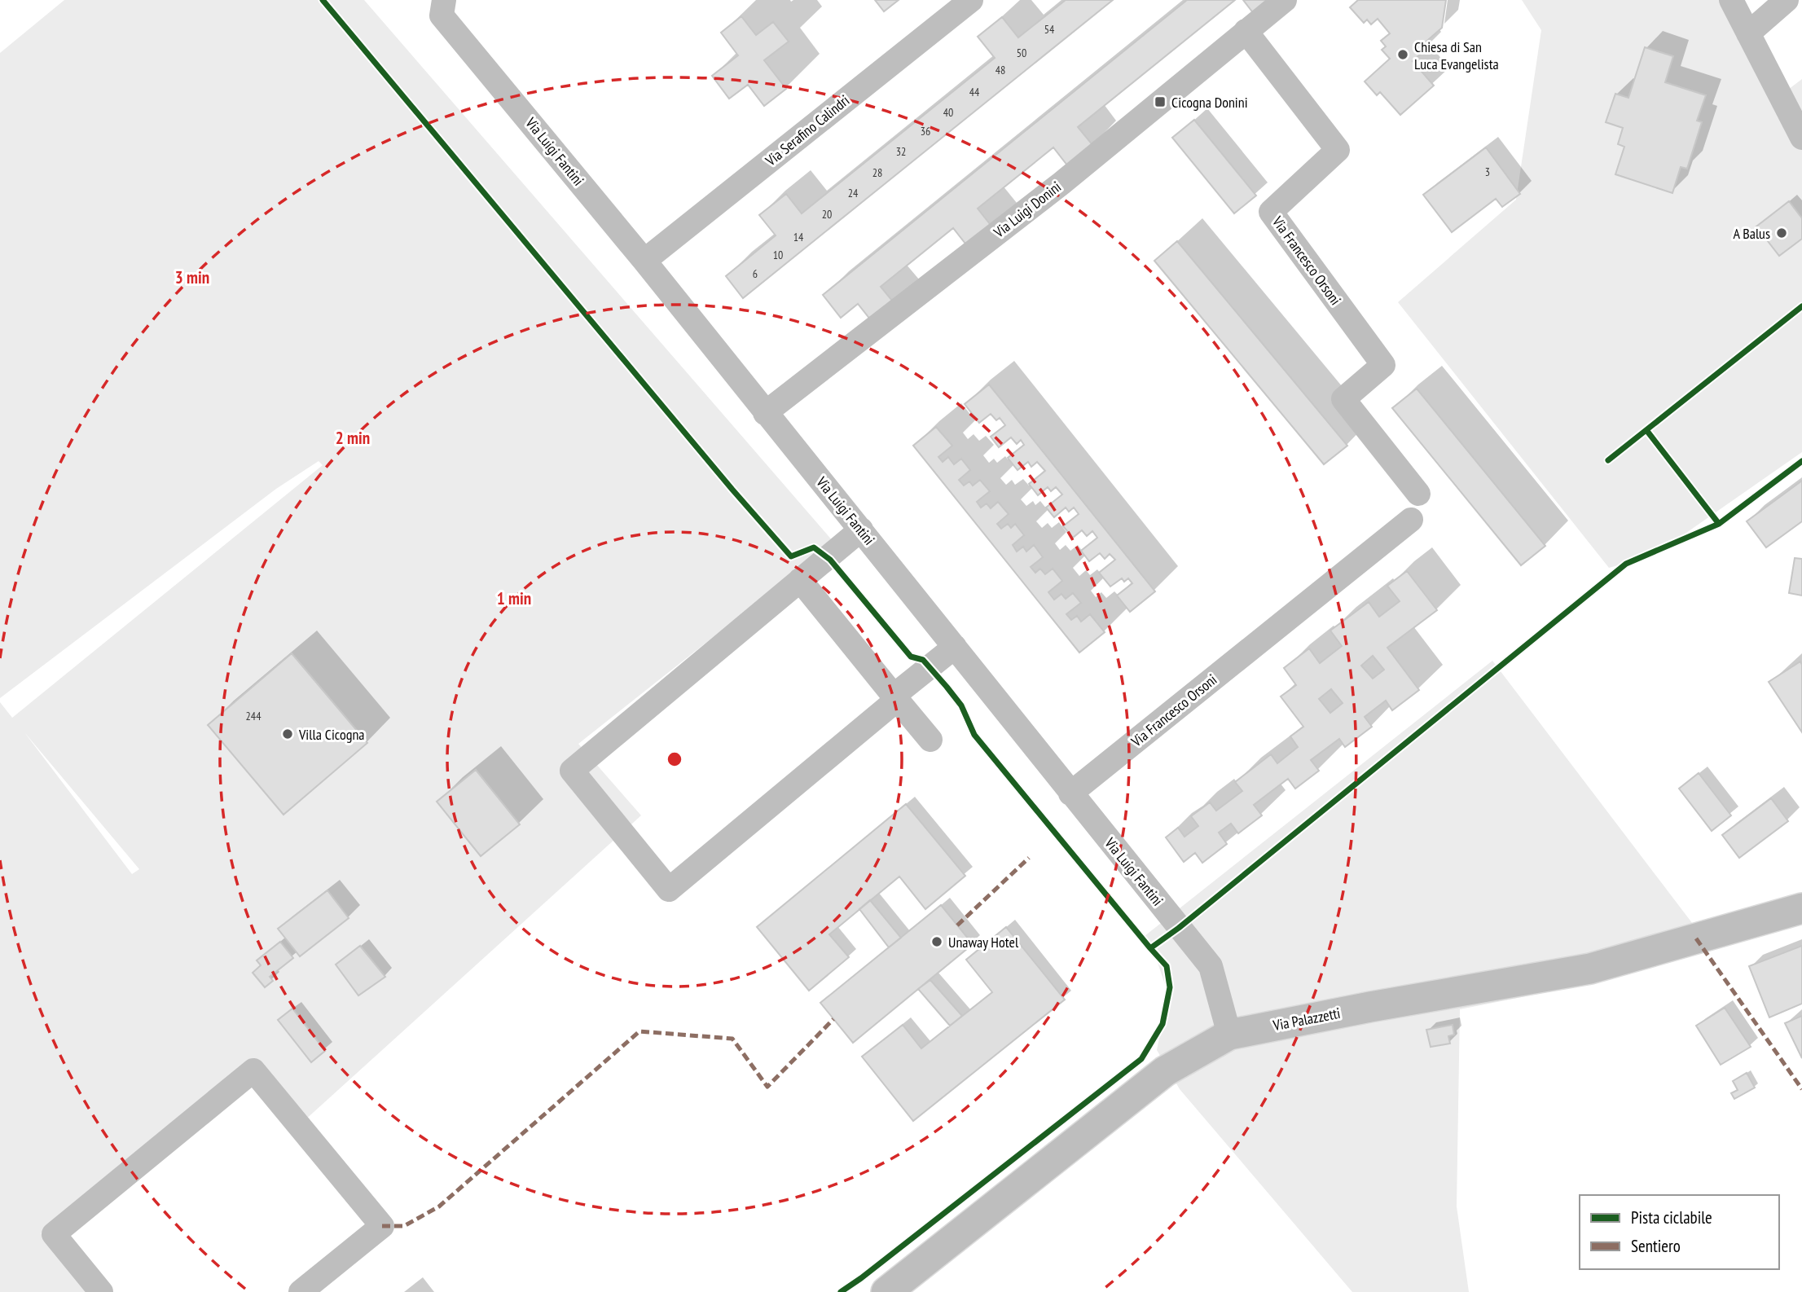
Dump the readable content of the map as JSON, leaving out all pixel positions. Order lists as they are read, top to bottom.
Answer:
{
  "streets": {
    "main road": ["Via Palazzetti"],
    "street": [
      "Via Serafino Calindri",
      "Via Luigi Fantini",
      "Via Luigi Donini",
      "Via Francesco Orsoni"
    ]
  },
  "crossings": [
    ["Via Serafino Calindri", "Via Luigi Fantini"],
    ["Via Luigi Fantini", "Via Luigi Donini"],
    ["Via Luigi Fantini", "Via Francesco Orsoni"],
    ["Via Luigi Fantini", "Via Palazzetti"],
    ["Via Luigi Donini", "Via Francesco Orsoni"]
  ],
  "places": {
    "other": [
      "Chiesa di San Luca Evangelista",
      "A Balus",
      "Villa Cicogna",
      "Unaway Hotel"
    ],
    "transit": ["Cicogna Donini"]
  },
  "house_numbers": [
    "54",
    "50",
    "48",
    "44",
    "40",
    "36",
    "32",
    "3",
    "28",
    "24",
    "20",
    "14",
    "10",
    "6",
    "244"
  ],
  "legend": ["Pista ciclabile", "Sentiero"],
  "rings": ["3 min", "2 min", "1 min"]
}
